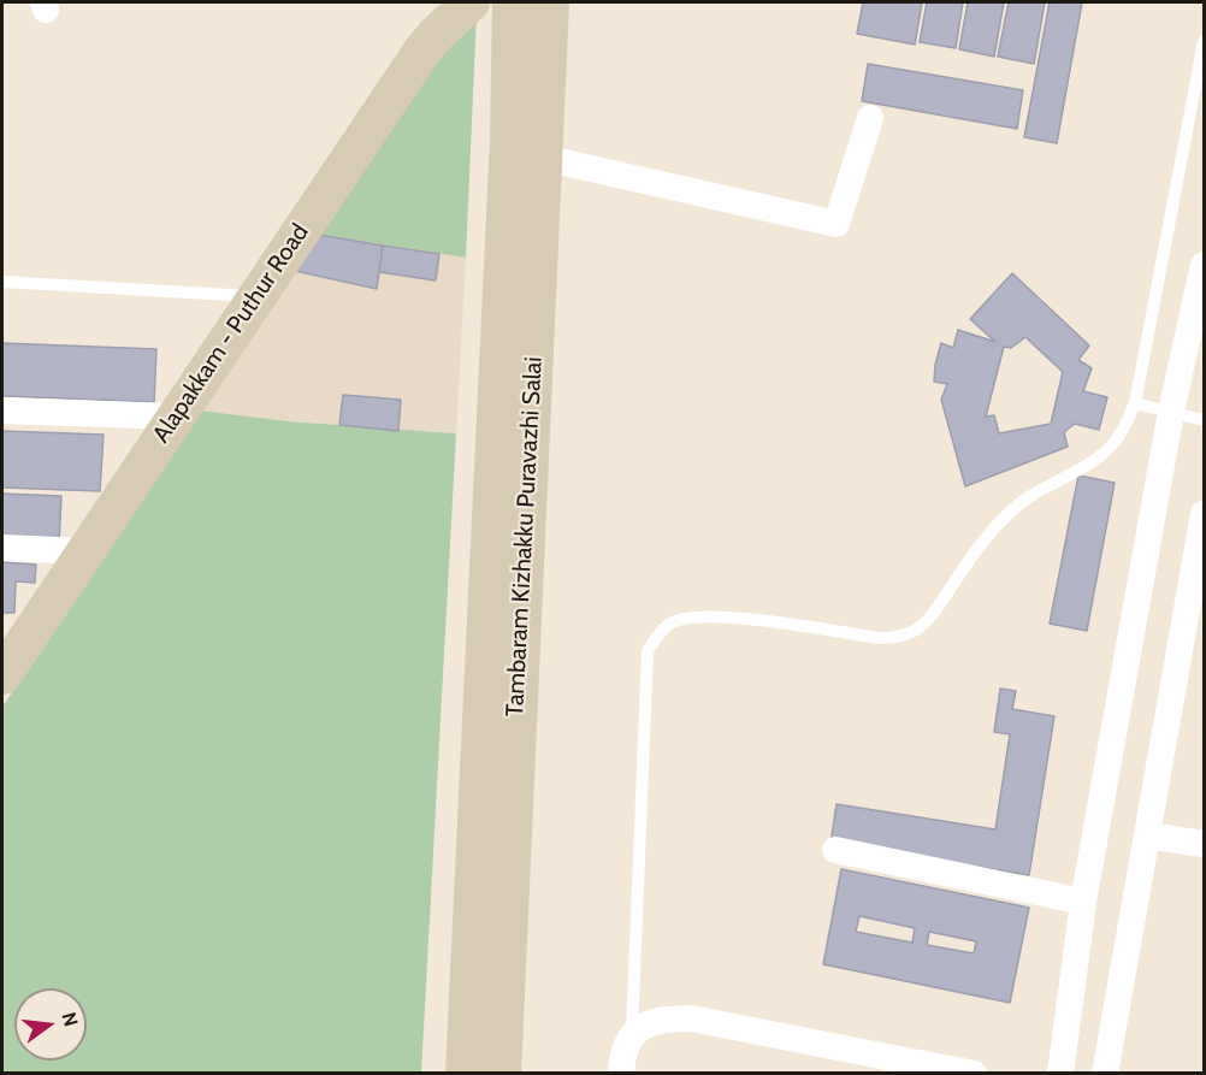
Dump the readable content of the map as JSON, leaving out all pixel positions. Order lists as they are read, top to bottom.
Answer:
{
  "streets": {
    "main road": ["Alapakkam - Puthur Road", "Tambaram Kizhakku Puravazhi Salai"]
  },
  "north": "right"
}
